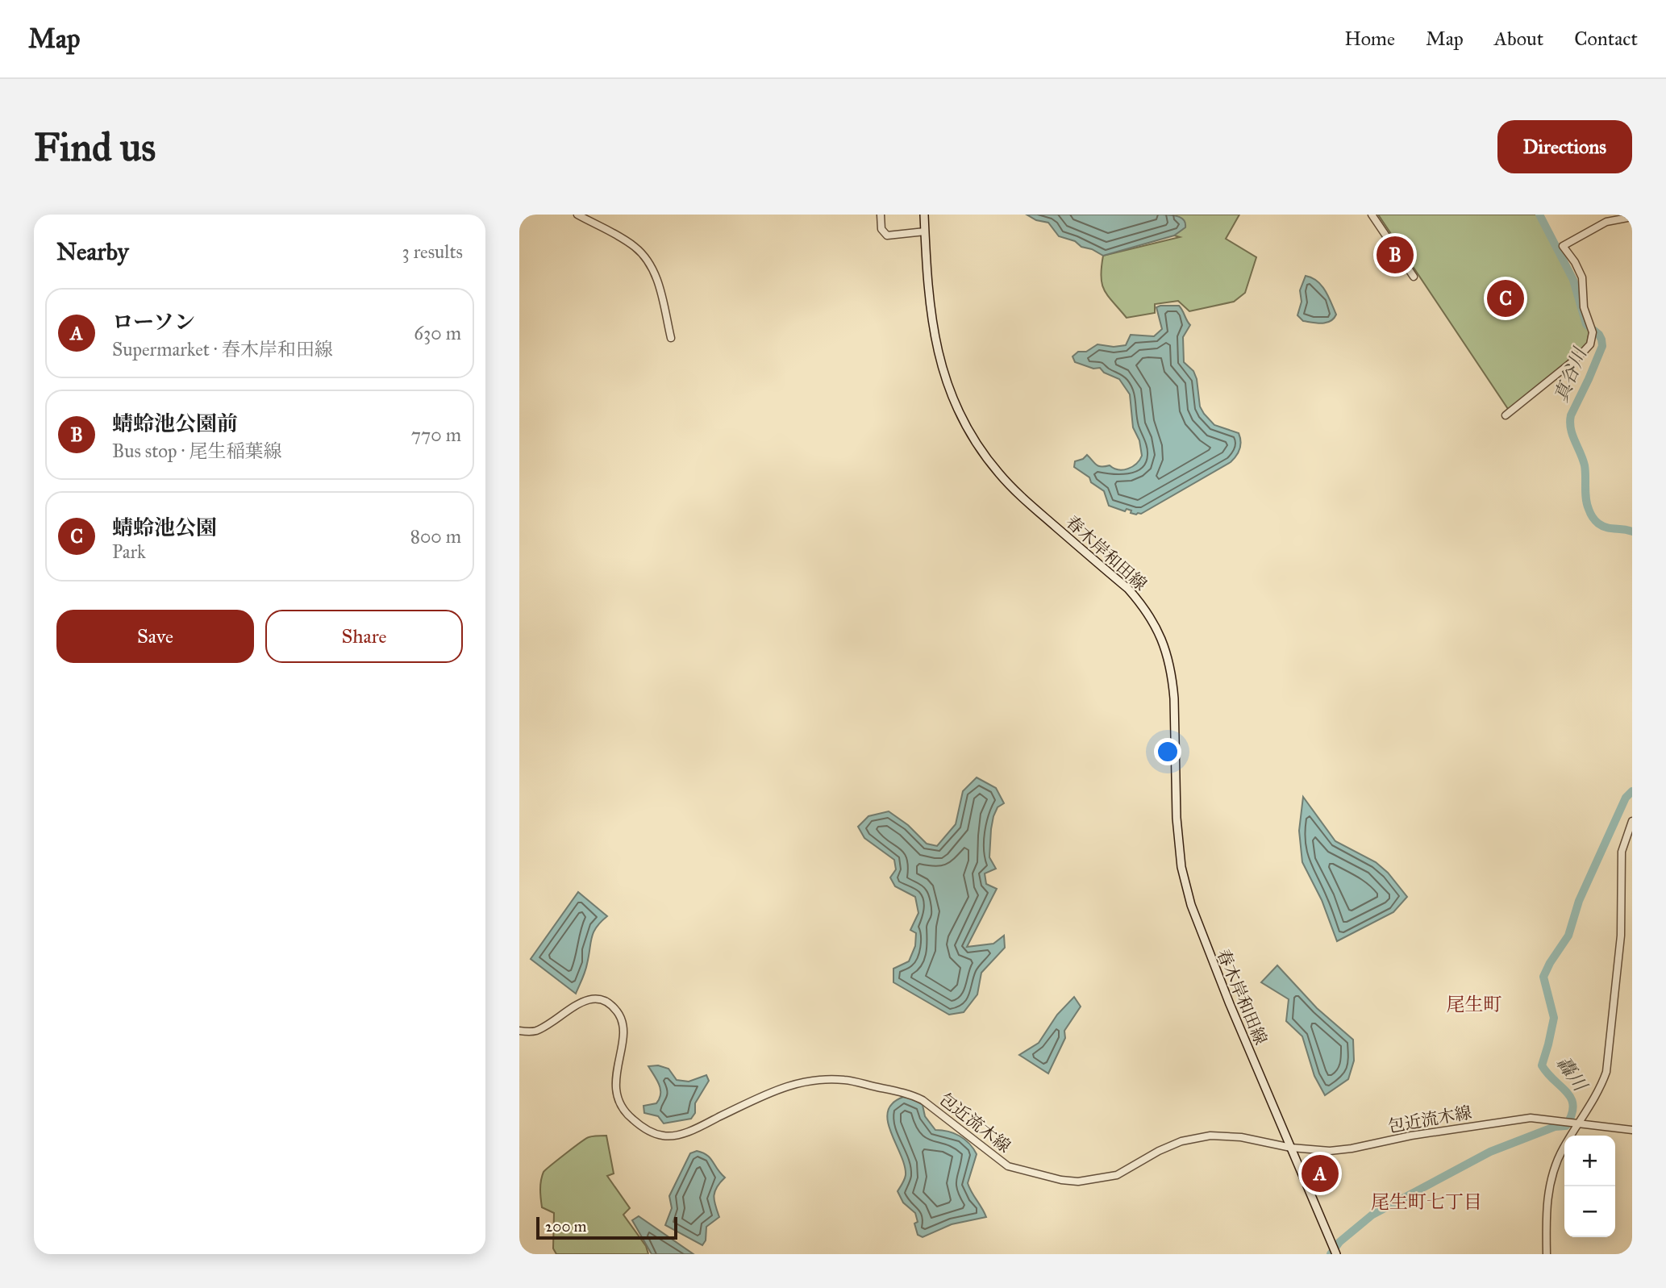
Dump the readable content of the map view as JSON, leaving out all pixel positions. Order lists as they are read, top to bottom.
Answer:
{
  "streets": {
    "main road": ["春木岸和田線"],
    "street": ["包近流木線"]
  },
  "crossings": [
    ["春木岸和田線", "包近流木線"]
  ],
  "districts": ["尾生町", "尾生町七丁目"],
  "water": ["真谷川", "轟川"],
  "scale_bar": "200 m",
  "page": {
    "header": "Map",
    "nav": [
      "Home",
      "Map",
      "About",
      "Contact"
    ],
    "buttons": [
      "Directions",
      ["Save", "Share"]
    ],
    "title": "Find us",
    "heading": ["Nearby", "3 results"],
    "pins": ["B", "C", "A"],
    "list": [
      {
        "mark": "A",
        "name": "ローソン",
        "note": "Supermarket · 春木岸和田線",
        "value": "630 m"
      },
      {
        "mark": "B",
        "name": "蜻蛉池公園前",
        "note": "Bus stop · 尾生稲葉線",
        "value": "770 m"
      },
      {
        "mark": "C",
        "name": "蜻蛉池公園",
        "note": "Park",
        "value": "800 m"
      }
    ],
    "map_buttons": ["+", "−"],
    "scale": "200 m"
  }
}
